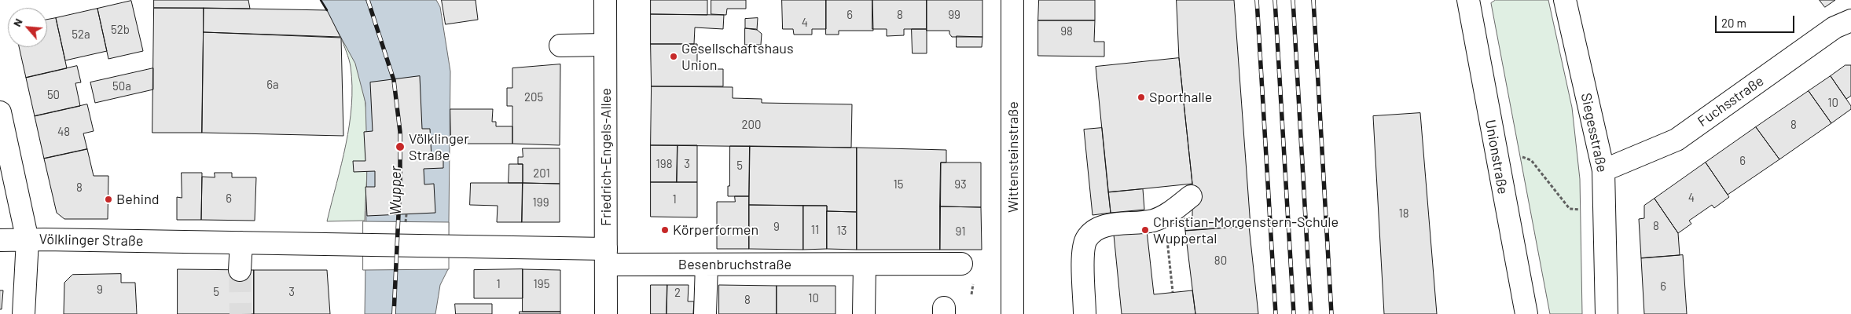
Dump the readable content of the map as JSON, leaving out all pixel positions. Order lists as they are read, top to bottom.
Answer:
{
  "streets": {
    "street": [
      "Fuchsstraße",
      "Siegesstraße",
      "Friedrich-Engels-Allee",
      "Wittensteinstraße",
      "Unionstraße",
      "Völklinger Straße",
      "Besenbruchstraße"
    ]
  },
  "crossings": [
    ["Fuchsstraße", "Siegesstraße"],
    ["Friedrich-Engels-Allee", "Völklinger Straße"],
    ["Friedrich-Engels-Allee", "Besenbruchstraße"],
    ["Völklinger Straße", "Besenbruchstraße"]
  ],
  "water": ["Wupper"],
  "places": [
    "Gesellschaftshaus Union",
    "Sporthalle",
    "Völklinger Straße",
    "Behind",
    "Körperformen",
    "Christian-Morgenstern-Schule Wuppertal"
  ],
  "house_numbers": [
    "6",
    "8",
    "99",
    "4",
    "52b",
    "98",
    "52a",
    "6a",
    "50a",
    "50",
    "205",
    "10",
    "200",
    "8",
    "48",
    "6",
    "198",
    "3",
    "5",
    "201",
    "15",
    "93",
    "8",
    "4",
    "6",
    "1",
    "199",
    "18",
    "8",
    "9",
    "11",
    "13",
    "91",
    "80",
    "1",
    "195",
    "6",
    "9",
    "5",
    "3",
    "2",
    "10",
    "8"
  ],
  "scale_bar": "20 m",
  "north": "top left"
}
